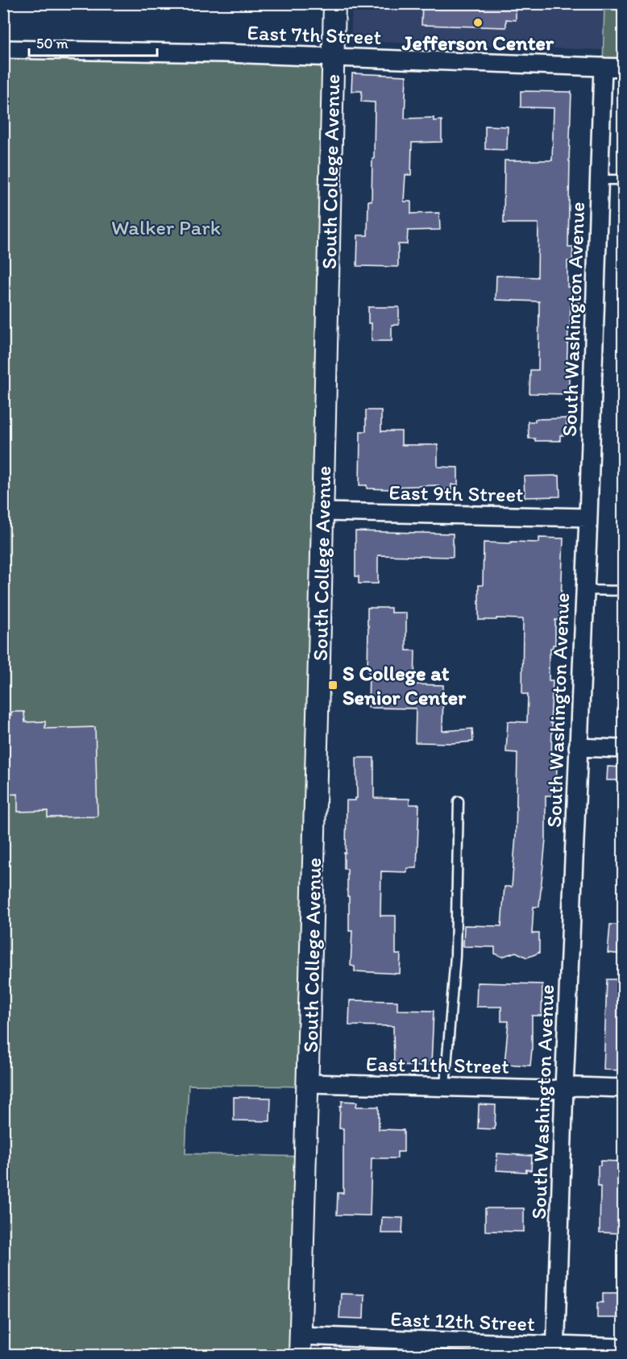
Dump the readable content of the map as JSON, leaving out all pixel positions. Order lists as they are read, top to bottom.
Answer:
{
  "streets": {
    "street": [
      "East 7th Street",
      "South College Avenue",
      "South Washington Avenue",
      "East 9th Street",
      "East 11th Street",
      "East 12th Street"
    ]
  },
  "crossings": [
    ["East 7th Street", "South College Avenue"],
    ["East 7th Street", "South Washington Avenue"],
    ["South College Avenue", "East 9th Street"],
    ["South College Avenue", "East 11th Street"],
    ["South College Avenue", "East 12th Street"],
    ["South Washington Avenue", "East 9th Street"],
    ["South Washington Avenue", "East 11th Street"],
    ["South Washington Avenue", "East 12th Street"]
  ],
  "parks": ["Walker Park"],
  "places": {
    "other": ["Jefferson Center"],
    "transit": ["S College at Senior Center"]
  },
  "scale_bar": "50 m"
}
